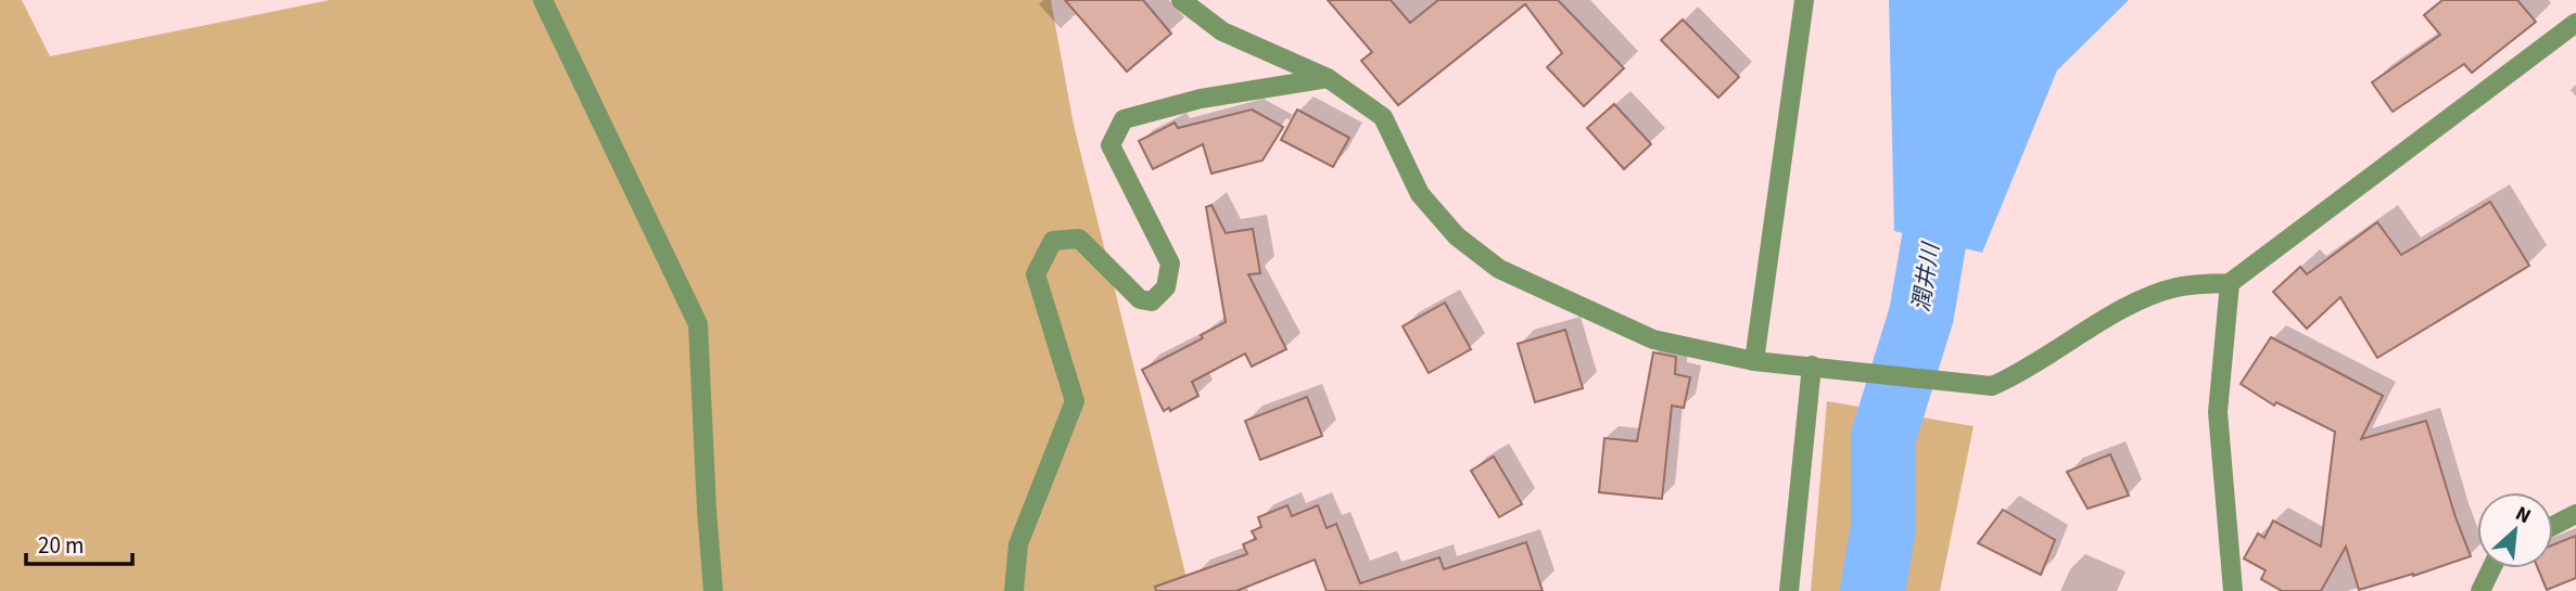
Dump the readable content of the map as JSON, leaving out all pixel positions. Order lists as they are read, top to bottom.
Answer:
{
  "water": ["潤井川"],
  "scale_bar": "20 m",
  "north": "top right"
}
